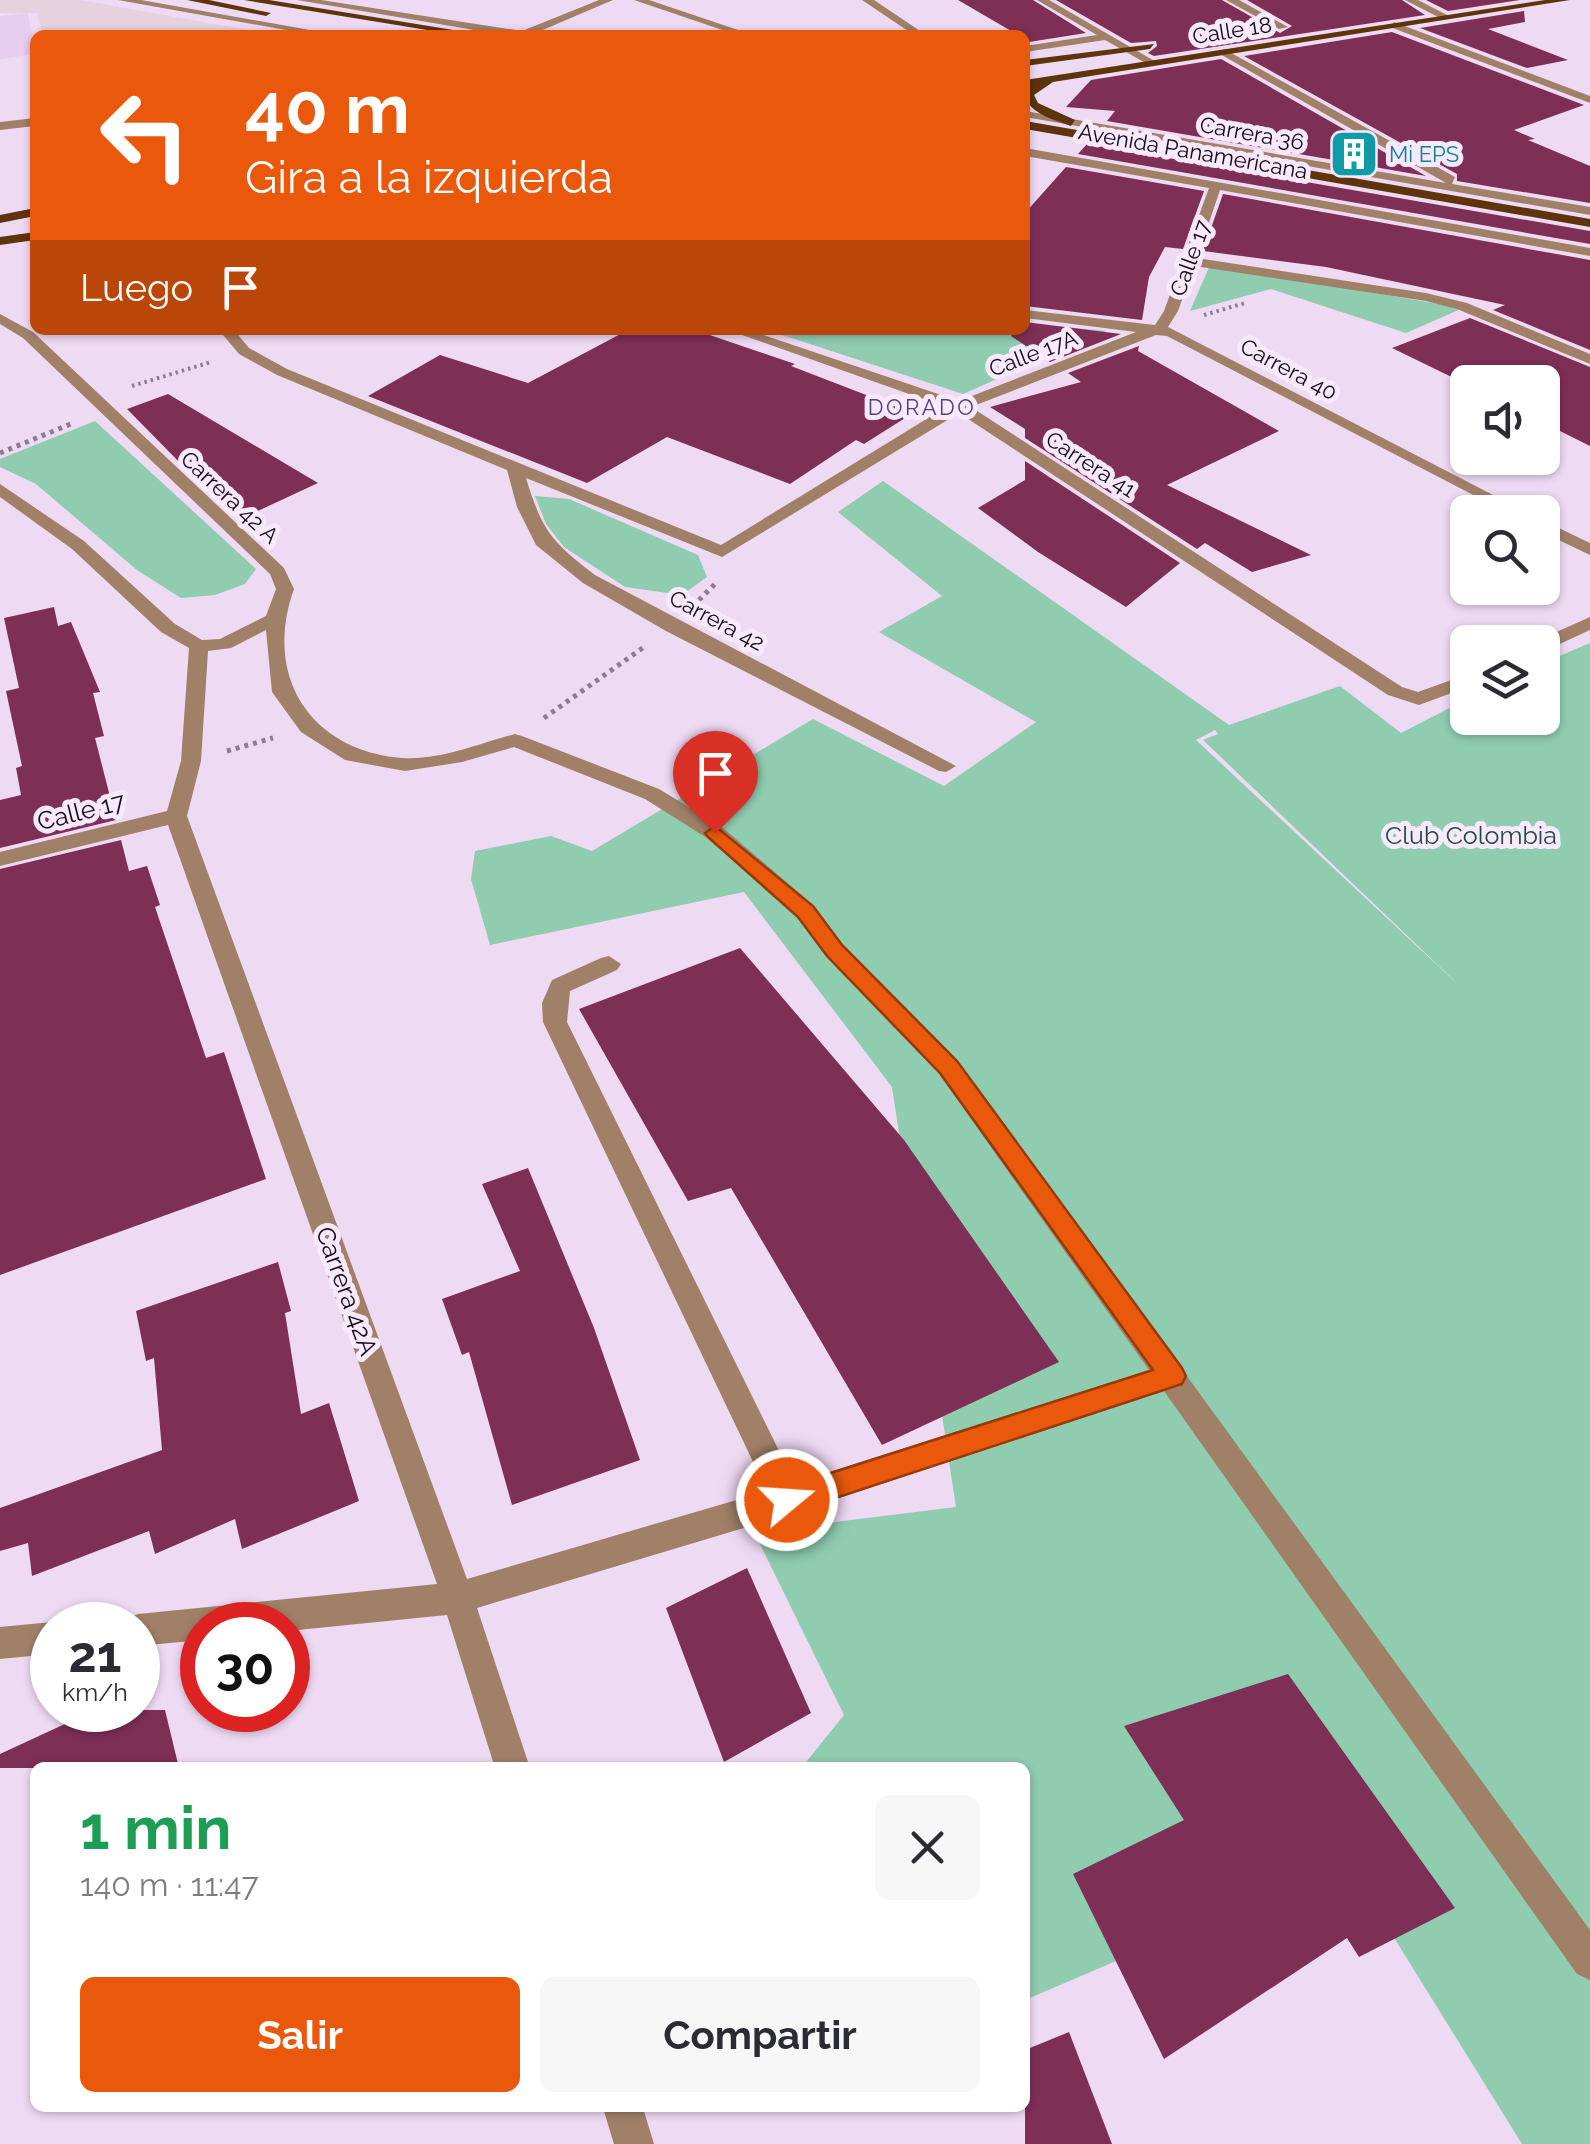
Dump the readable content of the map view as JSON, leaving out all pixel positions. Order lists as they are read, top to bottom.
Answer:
{
  "streets": {
    "main road": ["Calle 18", "Avenida Panamericana"],
    "street": [
      "Carrera 36",
      "Calle 17",
      "Calle 17A",
      "Carrera 40",
      "Carrera 41",
      "Carrera 42 A",
      "Carrera 42",
      "Carrera 42A"
    ]
  },
  "crossings": [
    ["Calle 17", "Calle 17A"],
    ["Calle 17", "Carrera 40"],
    ["Calle 17", "Carrera 42A"],
    ["Calle 17A", "Carrera 40"],
    ["Calle 17A", "Carrera 41"]
  ],
  "districts": ["DORADO"],
  "parks": ["Club Colombia"],
  "places": {
    "building": ["Mi EPS"]
  },
  "page": {
    "turn": ["40 m", "Gira a la izquierda"],
    "then": "Luego",
    "speed": "21 km/h",
    "limit": "30",
    "heading": ["1 min", "140 m · 11:47"],
    "buttons": ["Salir", "Compartir"]
  }
}
